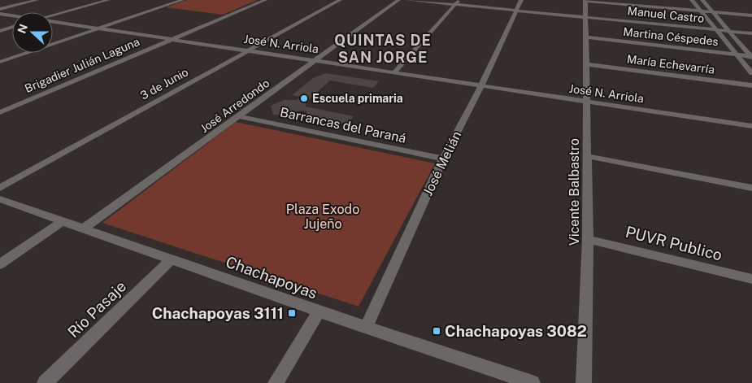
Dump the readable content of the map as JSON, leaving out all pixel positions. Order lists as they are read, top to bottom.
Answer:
{
  "streets": {
    "street": [
      "Manuel Castro",
      "Martina Céspedes",
      "José N. Arriola",
      "María Echevarría",
      "Brigadier Julián Laguna",
      "3 de Junio",
      "José Arredondo",
      "Barrancas del Paraná",
      "José Melián",
      "Vicente Balbastro",
      "PUVR Publico",
      "Chachapoyas",
      "Río Pasaje"
    ]
  },
  "crossings": [
    ["Manuel Castro", "José Melián"],
    ["Manuel Castro", "Vicente Balbastro"],
    ["Martina Céspedes", "Vicente Balbastro"],
    ["José N. Arriola", "Brigadier Julián Laguna"],
    ["José N. Arriola", "3 de Junio"],
    ["José N. Arriola", "José Arredondo"],
    ["José N. Arriola", "José Melián"],
    ["José N. Arriola", "Vicente Balbastro"],
    ["María Echevarría", "Vicente Balbastro"],
    ["José Arredondo", "Barrancas del Paraná"],
    ["José Arredondo", "Chachapoyas"],
    ["Barrancas del Paraná", "José Melián"],
    ["José Melián", "Chachapoyas"],
    ["Vicente Balbastro", "PUVR Publico"],
    ["Chachapoyas", "Río Pasaje"]
  ],
  "districts": ["QUINTAS DE SAN JORGE"],
  "parks": ["Plaza Exodo Jujeño"],
  "places": {
    "other": ["Escuela primaria"],
    "transit": ["Chachapoyas 3111", "Chachapoyas 3082"]
  },
  "north": "left"
}
